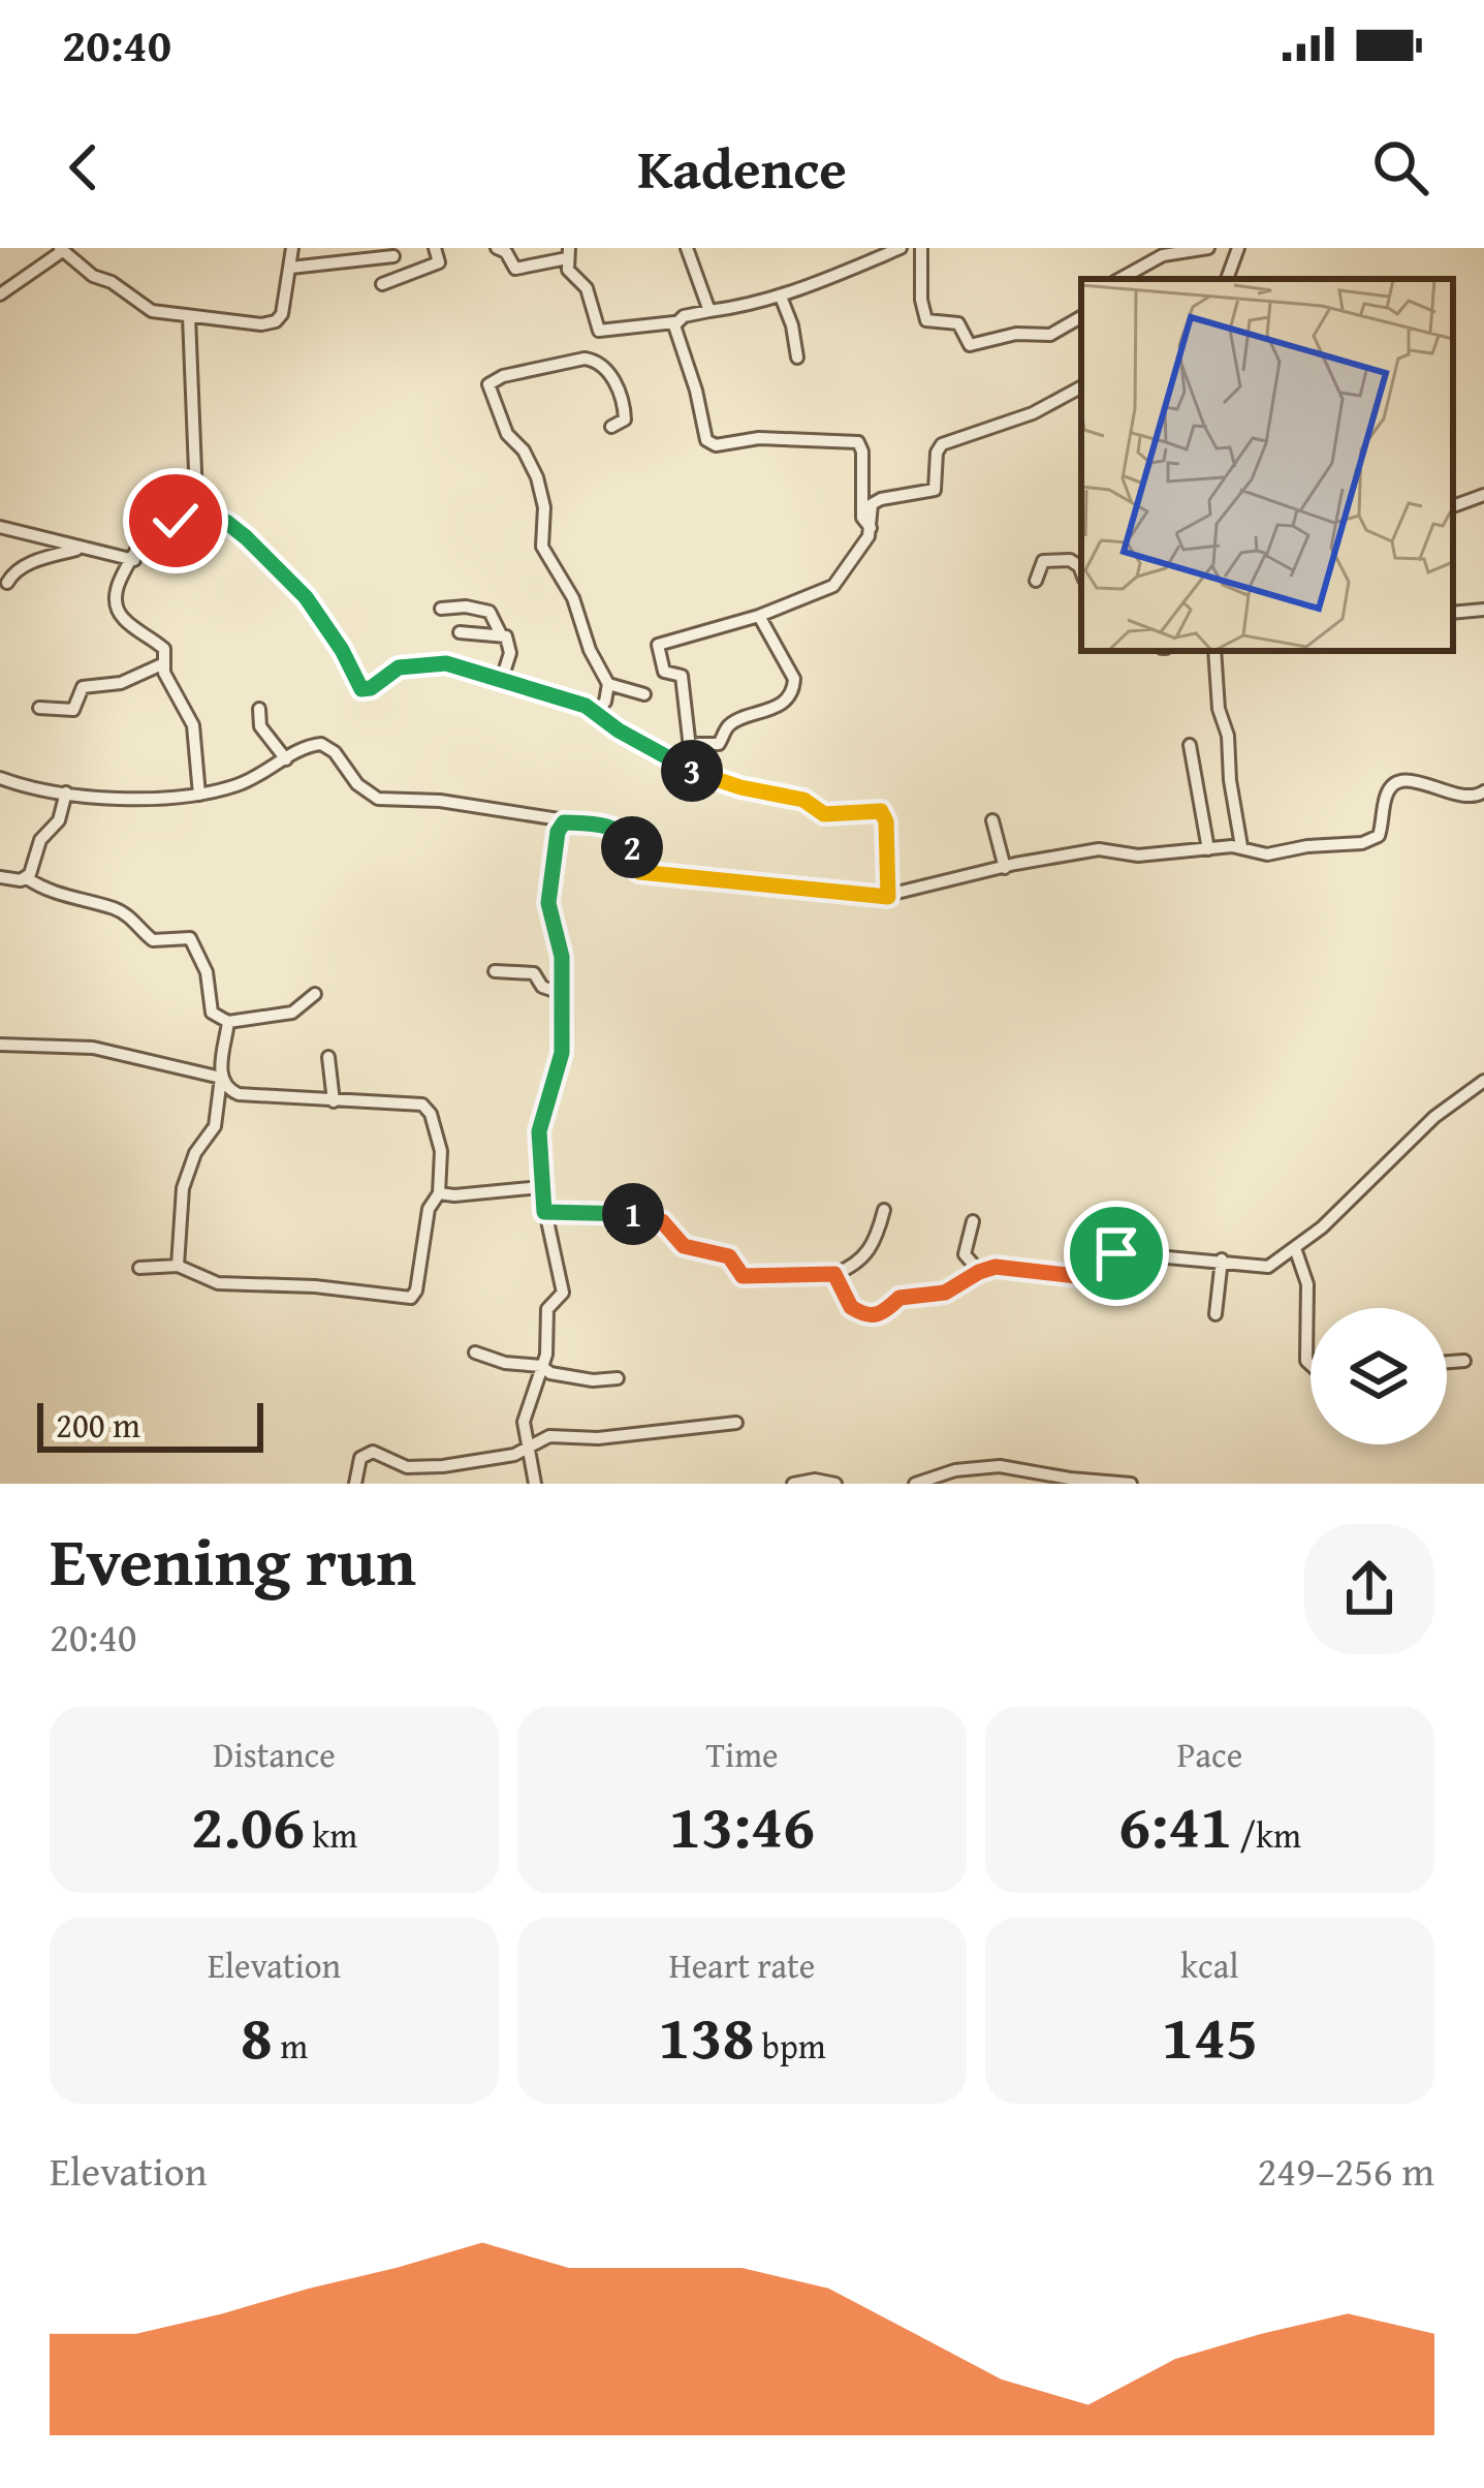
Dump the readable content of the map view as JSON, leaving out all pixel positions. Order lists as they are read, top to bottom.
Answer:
{
  "scale_bar": "200 m",
  "page": {
    "status": "20:40",
    "header": "Kadence",
    "pins": ["3", "2", "1"],
    "scale": "200 m",
    "heading": ["Evening run", "20:40"],
    "stats": [
      ["Distance", "2.06 km"],
      ["Time", "13:46"],
      ["Pace", "6:41 /km"],
      ["Elevation", "8 m"],
      ["Heart rate", "138 bpm"],
      ["kcal", "145"]
    ],
    "chart": ["Elevation", "249–256 m"]
  }
}
